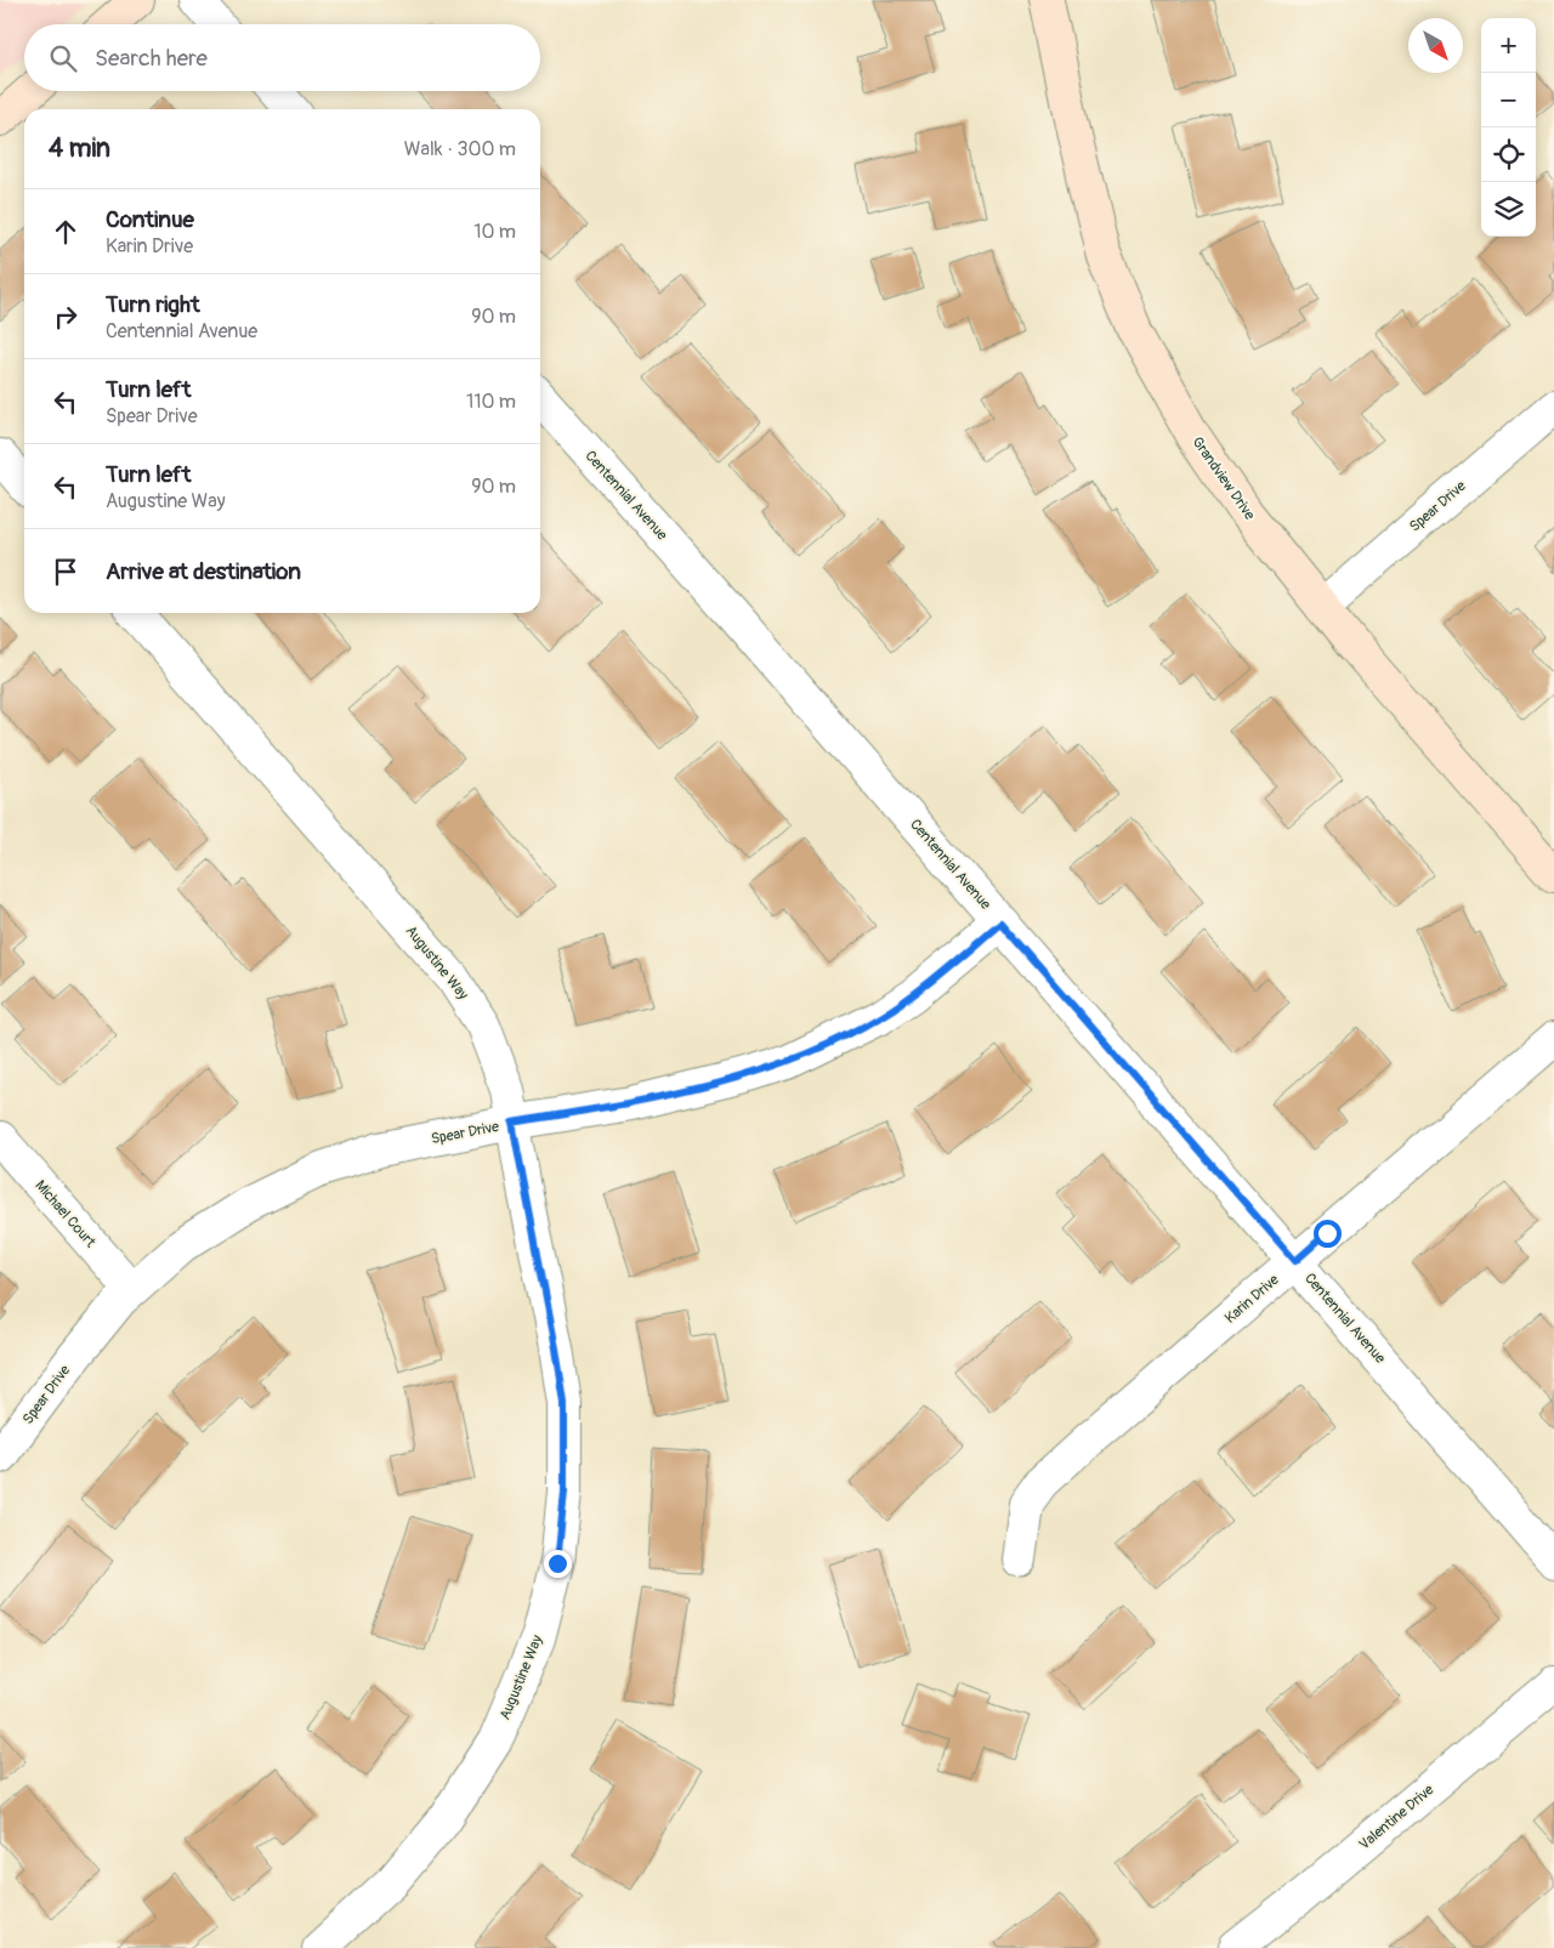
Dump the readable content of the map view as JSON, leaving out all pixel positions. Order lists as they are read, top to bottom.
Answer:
{
  "streets": {
    "street": [
      "Grandview Drive",
      "Centennial Avenue",
      "Spear Drive",
      "Augustine Way",
      "Michael Court",
      "Karin Drive",
      "Valentine Drive"
    ]
  },
  "crossings": [
    ["Grandview Drive", "Spear Drive"],
    ["Centennial Avenue", "Spear Drive"],
    ["Centennial Avenue", "Karin Drive"],
    ["Spear Drive", "Augustine Way"],
    ["Spear Drive", "Michael Court"]
  ],
  "north": "bottom right",
  "page": {
    "map_buttons": ["+", "−"],
    "search": "Search here",
    "heading": ["4 min", "Walk · 300 m"],
    "list": [
      ["Continue", "Karin Drive", "10 m"],
      ["Turn right", "Centennial Avenue", "90 m"],
      ["Turn left", "Spear Drive", "110 m"],
      ["Turn left", "Augustine Way", "90 m"],
      "Arrive at destination"
    ]
  }
}
